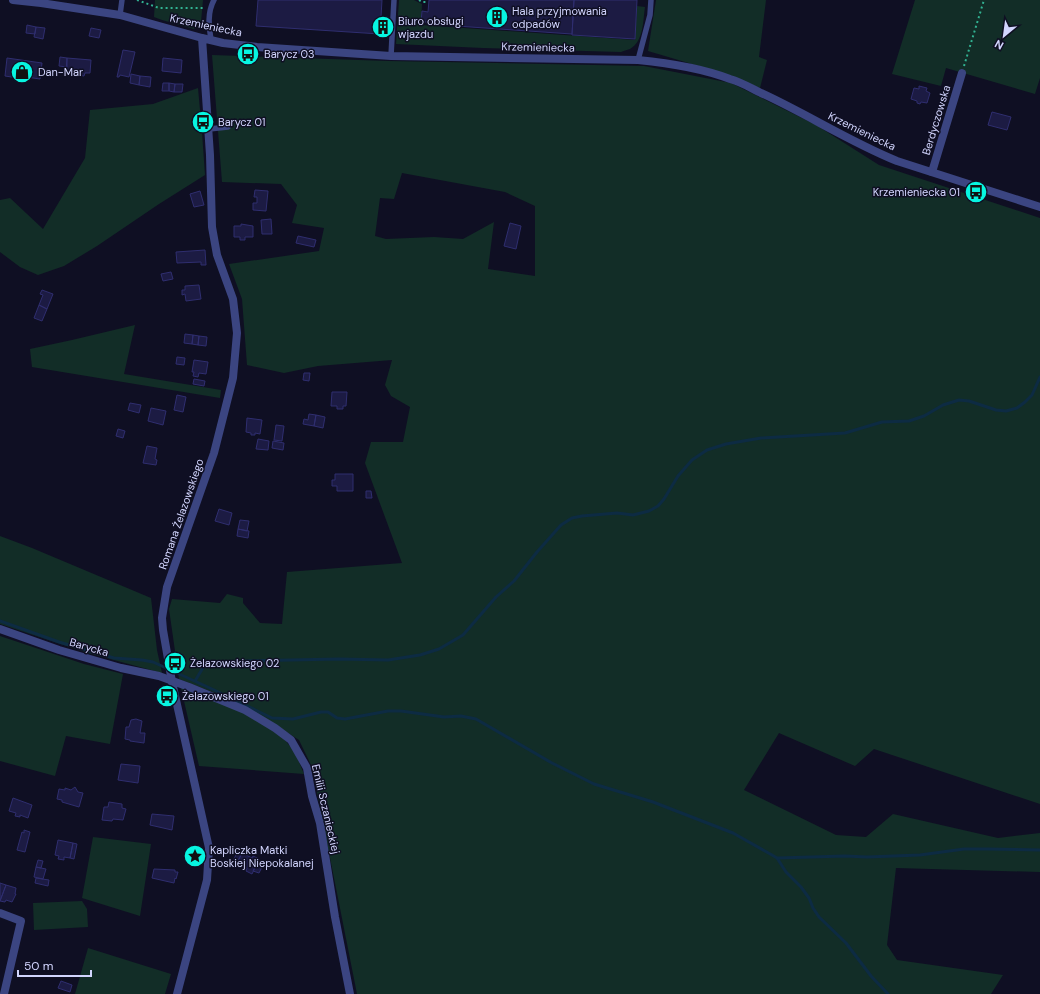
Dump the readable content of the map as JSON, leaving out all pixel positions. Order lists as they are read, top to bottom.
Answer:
{
  "streets": {
    "street": [
      "Krzemieniecka",
      "Berdyczowska",
      "Romana Żelazowskiego",
      "Barycka",
      "Emilii Sczanieckiej"
    ]
  },
  "crossings": [
    ["Krzemieniecka", "Berdyczowska"],
    ["Krzemieniecka", "Romana Żelazowskiego"],
    ["Romana Żelazowskiego", "Barycka"],
    ["Romana Żelazowskiego", "Emilii Sczanieckiej"],
    ["Barycka", "Emilii Sczanieckiej"]
  ],
  "places": {
    "building": ["Hala przyjmowania odpadów", "Biuro obsługi wjazdu"],
    "bus stop": [
      "Barycz 03",
      "Barycz 01",
      "Krzemieniecka 01",
      "Żelazowskiego 02",
      "Żelazowskiego 01"
    ],
    "shop": ["Dan-Mar"],
    "place": ["Kapliczka Matki Boskiej Niepokalanej"]
  },
  "scale_bar": "50 m",
  "north": "bottom left"
}
